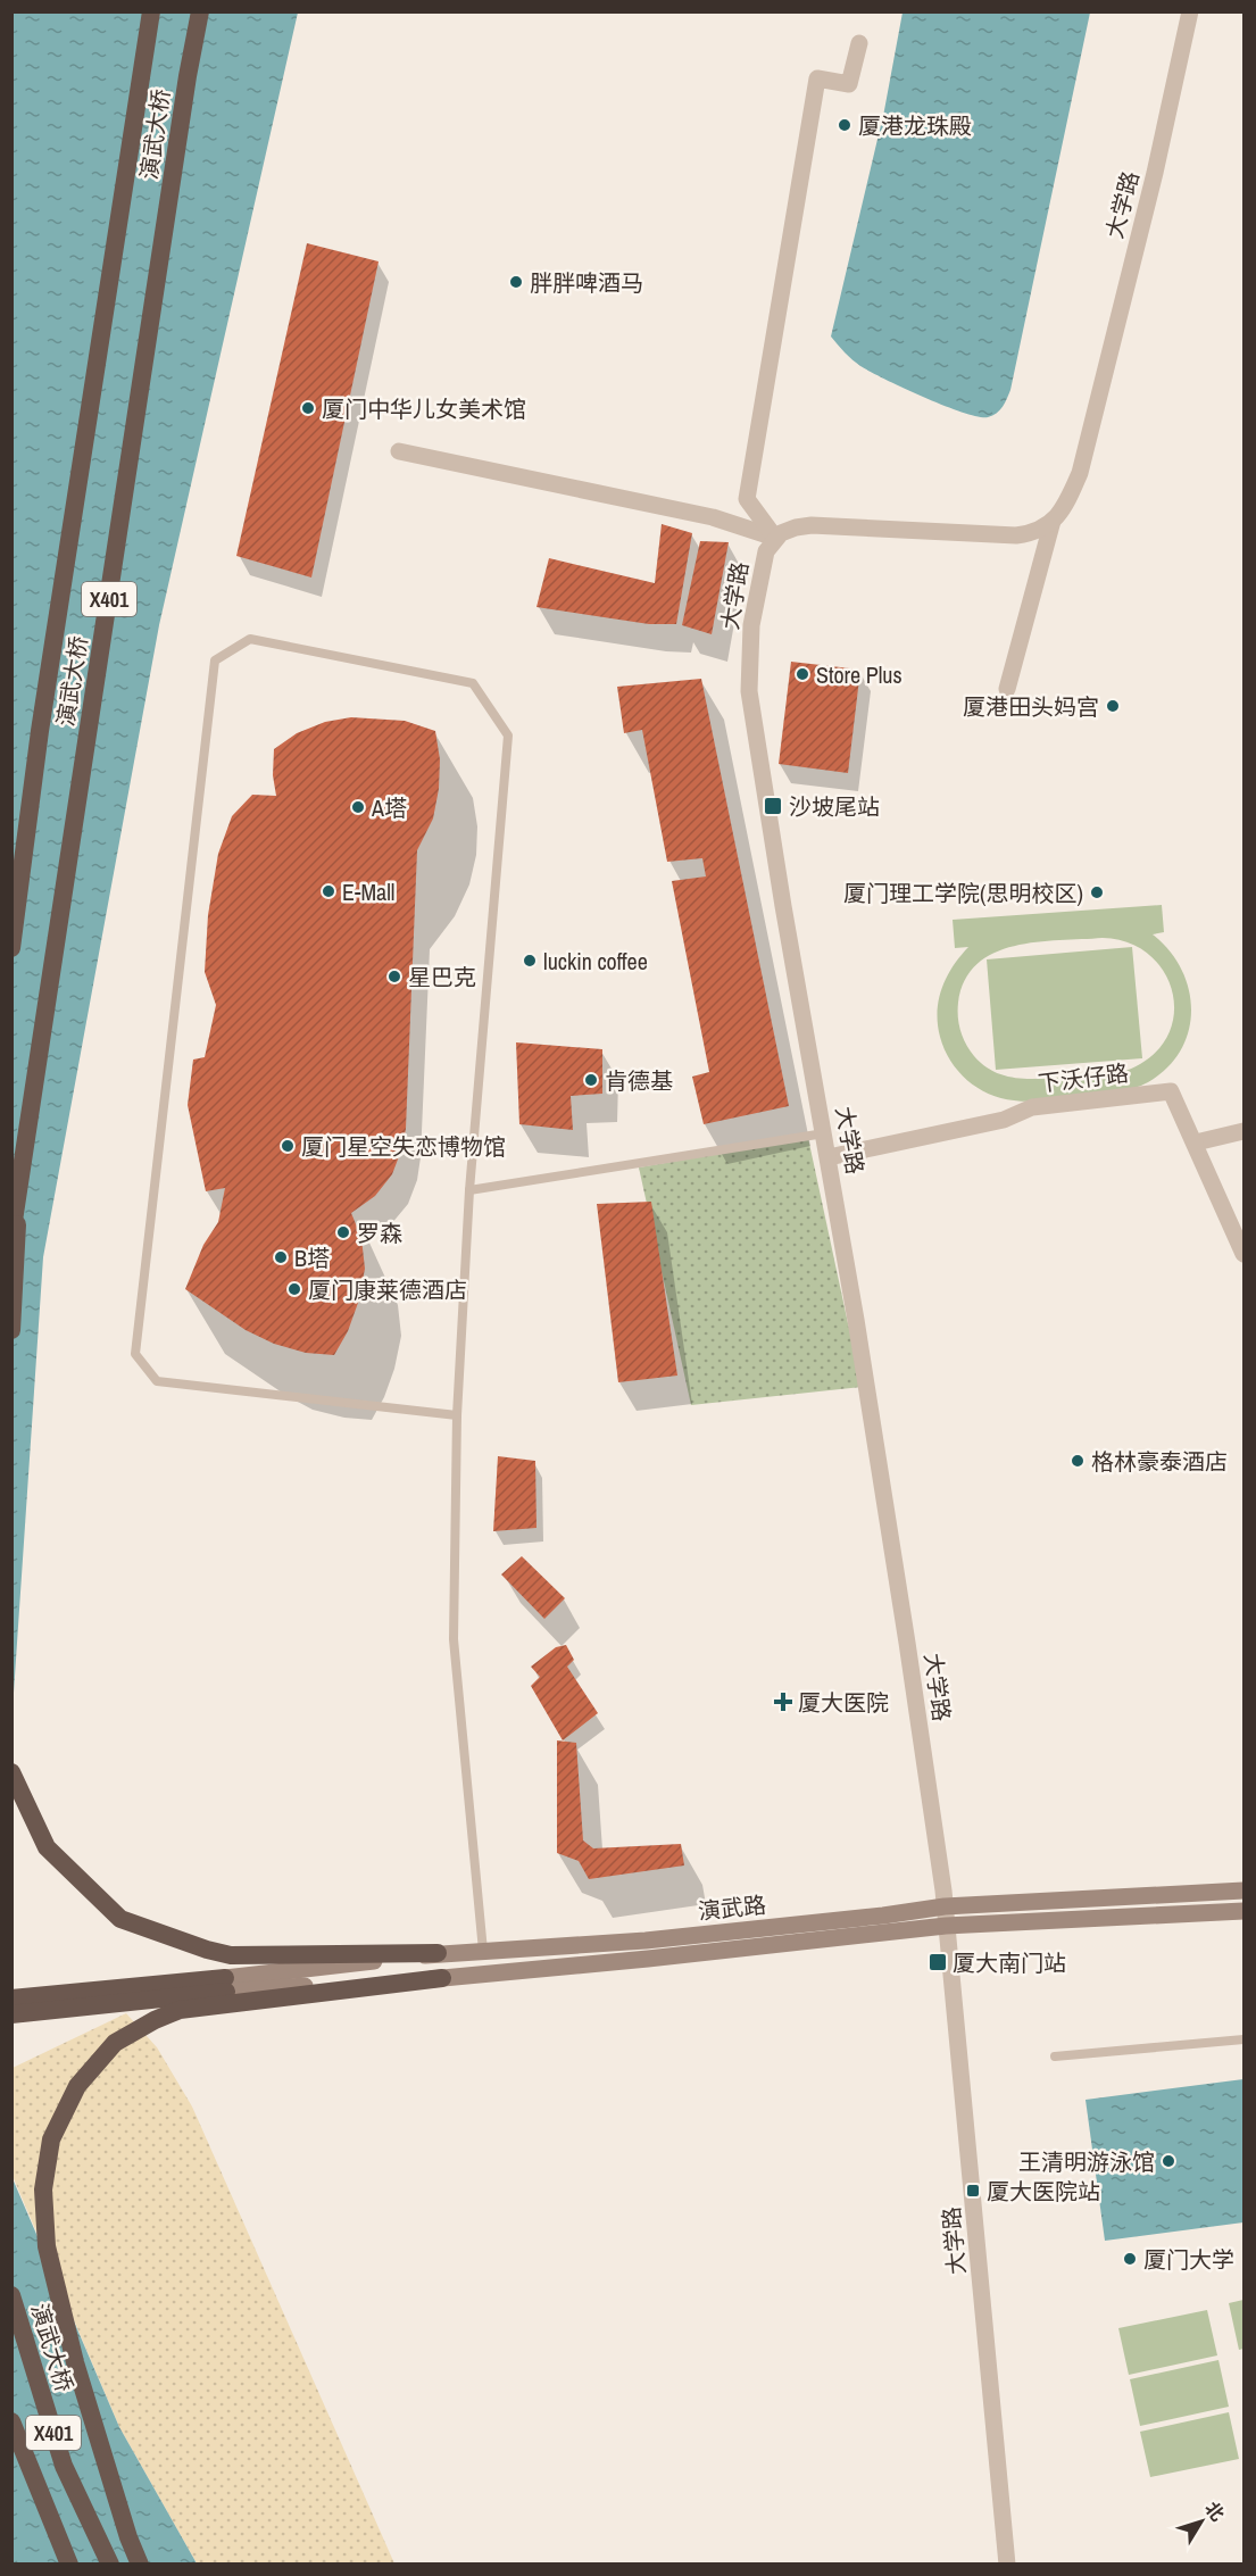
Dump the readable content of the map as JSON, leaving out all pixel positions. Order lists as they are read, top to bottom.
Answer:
{
  "streets": {
    "highway": ["演武大桥", "X401"],
    "main road": ["演武路"],
    "street": ["大学路", "下沃仔路"]
  },
  "crossings": [
    ["大学路", "下沃仔路"],
    ["大学路", "演武路"]
  ],
  "places": {
    "other": [
      "厦港龙珠殿",
      "胖胖啤酒马",
      "厦门中华儿女美术馆",
      "Store Plus",
      "厦港田头妈宫",
      "A塔",
      "E-Mall",
      "厦门理工学院(思明校区)",
      "luckin coffee",
      "星巴克",
      "肯德基",
      "厦门星空失恋博物馆",
      "罗森",
      "B塔",
      "厦门康莱德酒店",
      "格林豪泰酒店",
      "王清明游泳馆",
      "厦门大学"
    ],
    "transit": ["沙坡尾站", "厦大南门站", "厦大医院站"],
    "health": ["厦大医院"]
  },
  "north": "top right"
}
